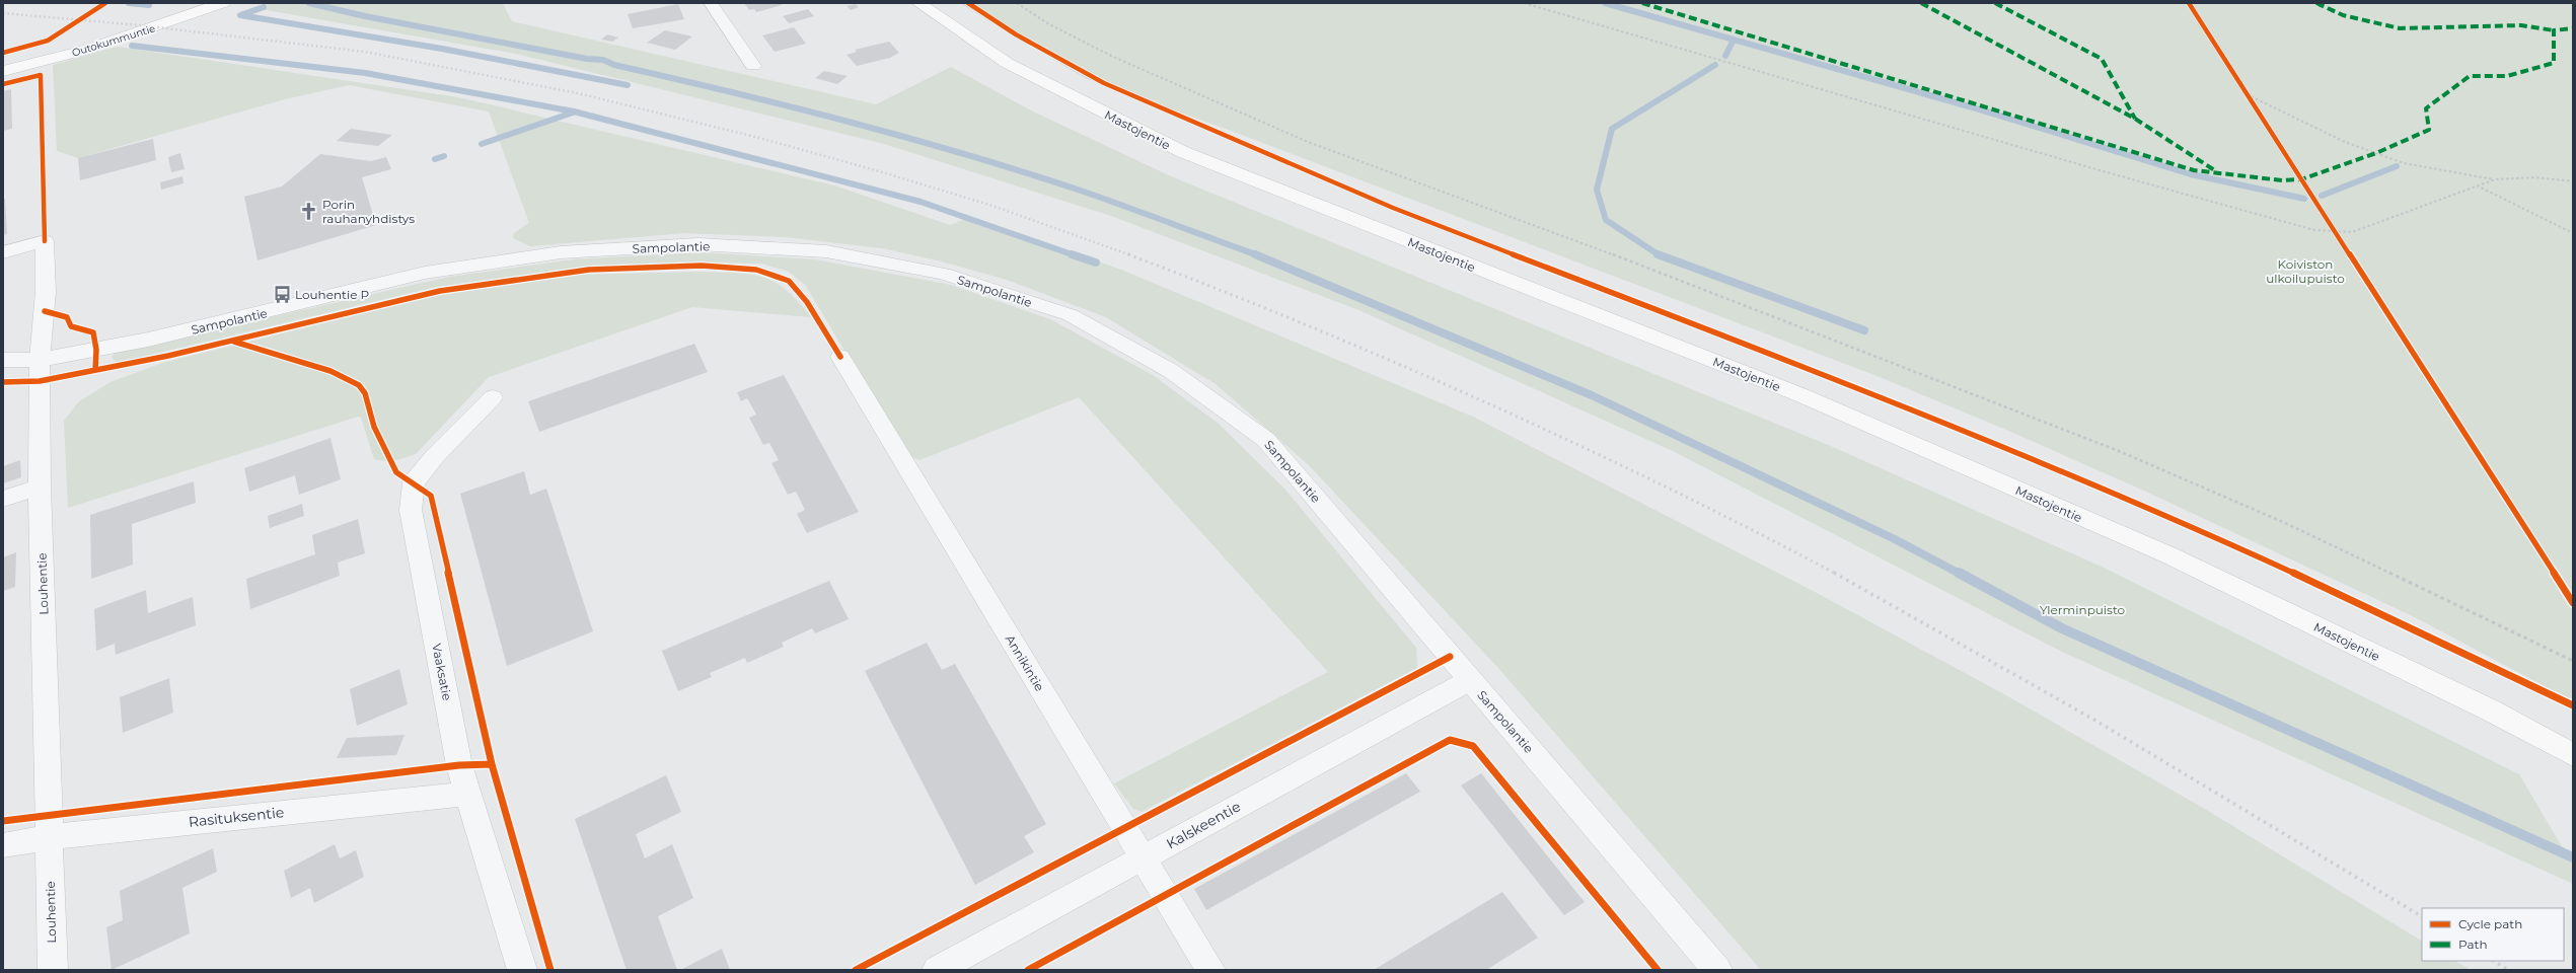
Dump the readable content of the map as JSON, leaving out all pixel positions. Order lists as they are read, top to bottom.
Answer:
{
  "streets": {
    "main road": ["Outokummuntie", "Mastojentie"],
    "street": [
      "Sampolantie",
      "Louhentie",
      "Annikintie",
      "Vaaksatie",
      "Rasituksentie",
      "Kalskeentie"
    ]
  },
  "crossings": [
    ["Sampolantie", "Louhentie"],
    ["Sampolantie", "Kalskeentie"],
    ["Louhentie", "Rasituksentie"],
    ["Annikintie", "Kalskeentie"],
    ["Vaaksatie", "Rasituksentie"]
  ],
  "parks": ["Koiviston ulkoilupuisto", "Ylerminpuisto"],
  "places": {
    "church": ["Porin rauhanyhdistys"],
    "bus stop": ["Louhentie P"]
  },
  "legend": ["Cycle path", "Path"]
}
